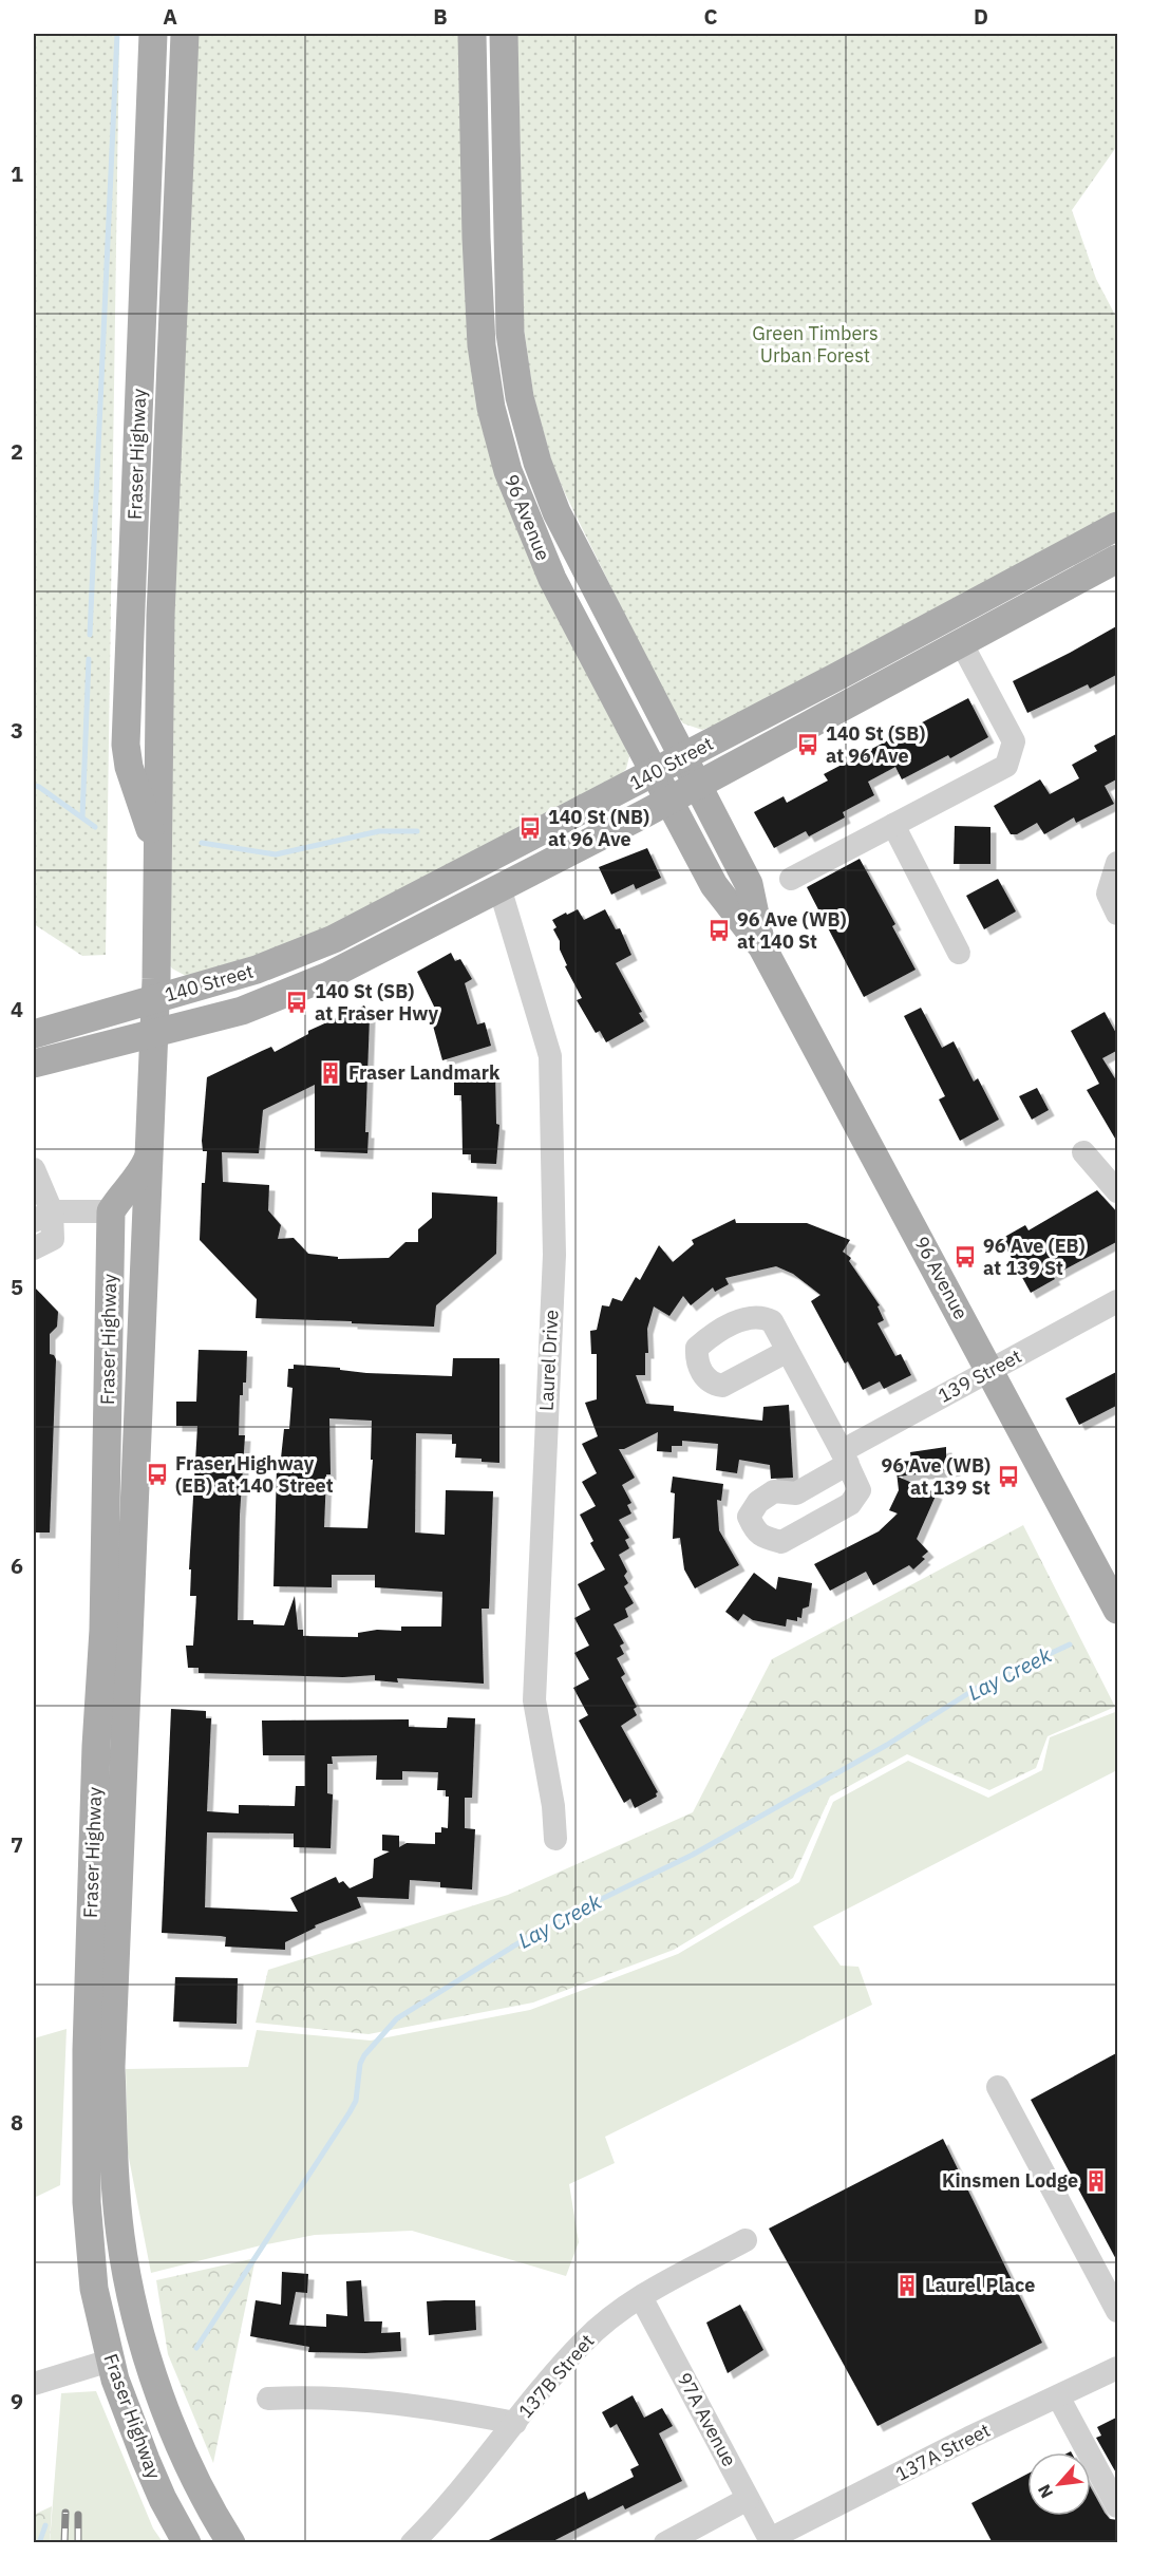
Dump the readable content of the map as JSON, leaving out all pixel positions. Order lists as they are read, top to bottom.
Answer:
{
  "streets": {
    "main road": ["Fraser Highway", "96 Avenue", "140 Street"],
    "street": [
      "Laurel Drive",
      "139 Street",
      "137B Street",
      "97A Avenue",
      "137A Street"
    ]
  },
  "crossings": [
    ["Fraser Highway", "140 Street"],
    ["96 Avenue", "140 Street"],
    ["96 Avenue", "139 Street"],
    ["140 Street", "Laurel Drive"],
    ["137B Street", "97A Avenue"],
    ["97A Avenue", "137A Street"]
  ],
  "water": ["Lay Creek"],
  "parks": ["Green Timbers Urban Forest"],
  "places": {
    "bus stop": [
      "140 St (SB) at 96 Ave",
      "140 St (NB) at 96 Ave",
      "96 Ave (WB) at 140 St",
      "140 St (SB) at Fraser Hwy",
      "96 Ave (EB) at 139 St",
      "Fraser Highway (EB) at 140 Street",
      "96 Ave (WB) at 139 St"
    ],
    "building": ["Fraser Landmark", "Kinsmen Lodge", "Laurel Place"]
  },
  "north": "bottom left",
  "grid": {
    "columns": [
      "A",
      "B",
      "C",
      "D"
    ],
    "rows": [
      "1",
      "2",
      "3",
      "4",
      "5",
      "6",
      "7",
      "8",
      "9"
    ]
  }
}
